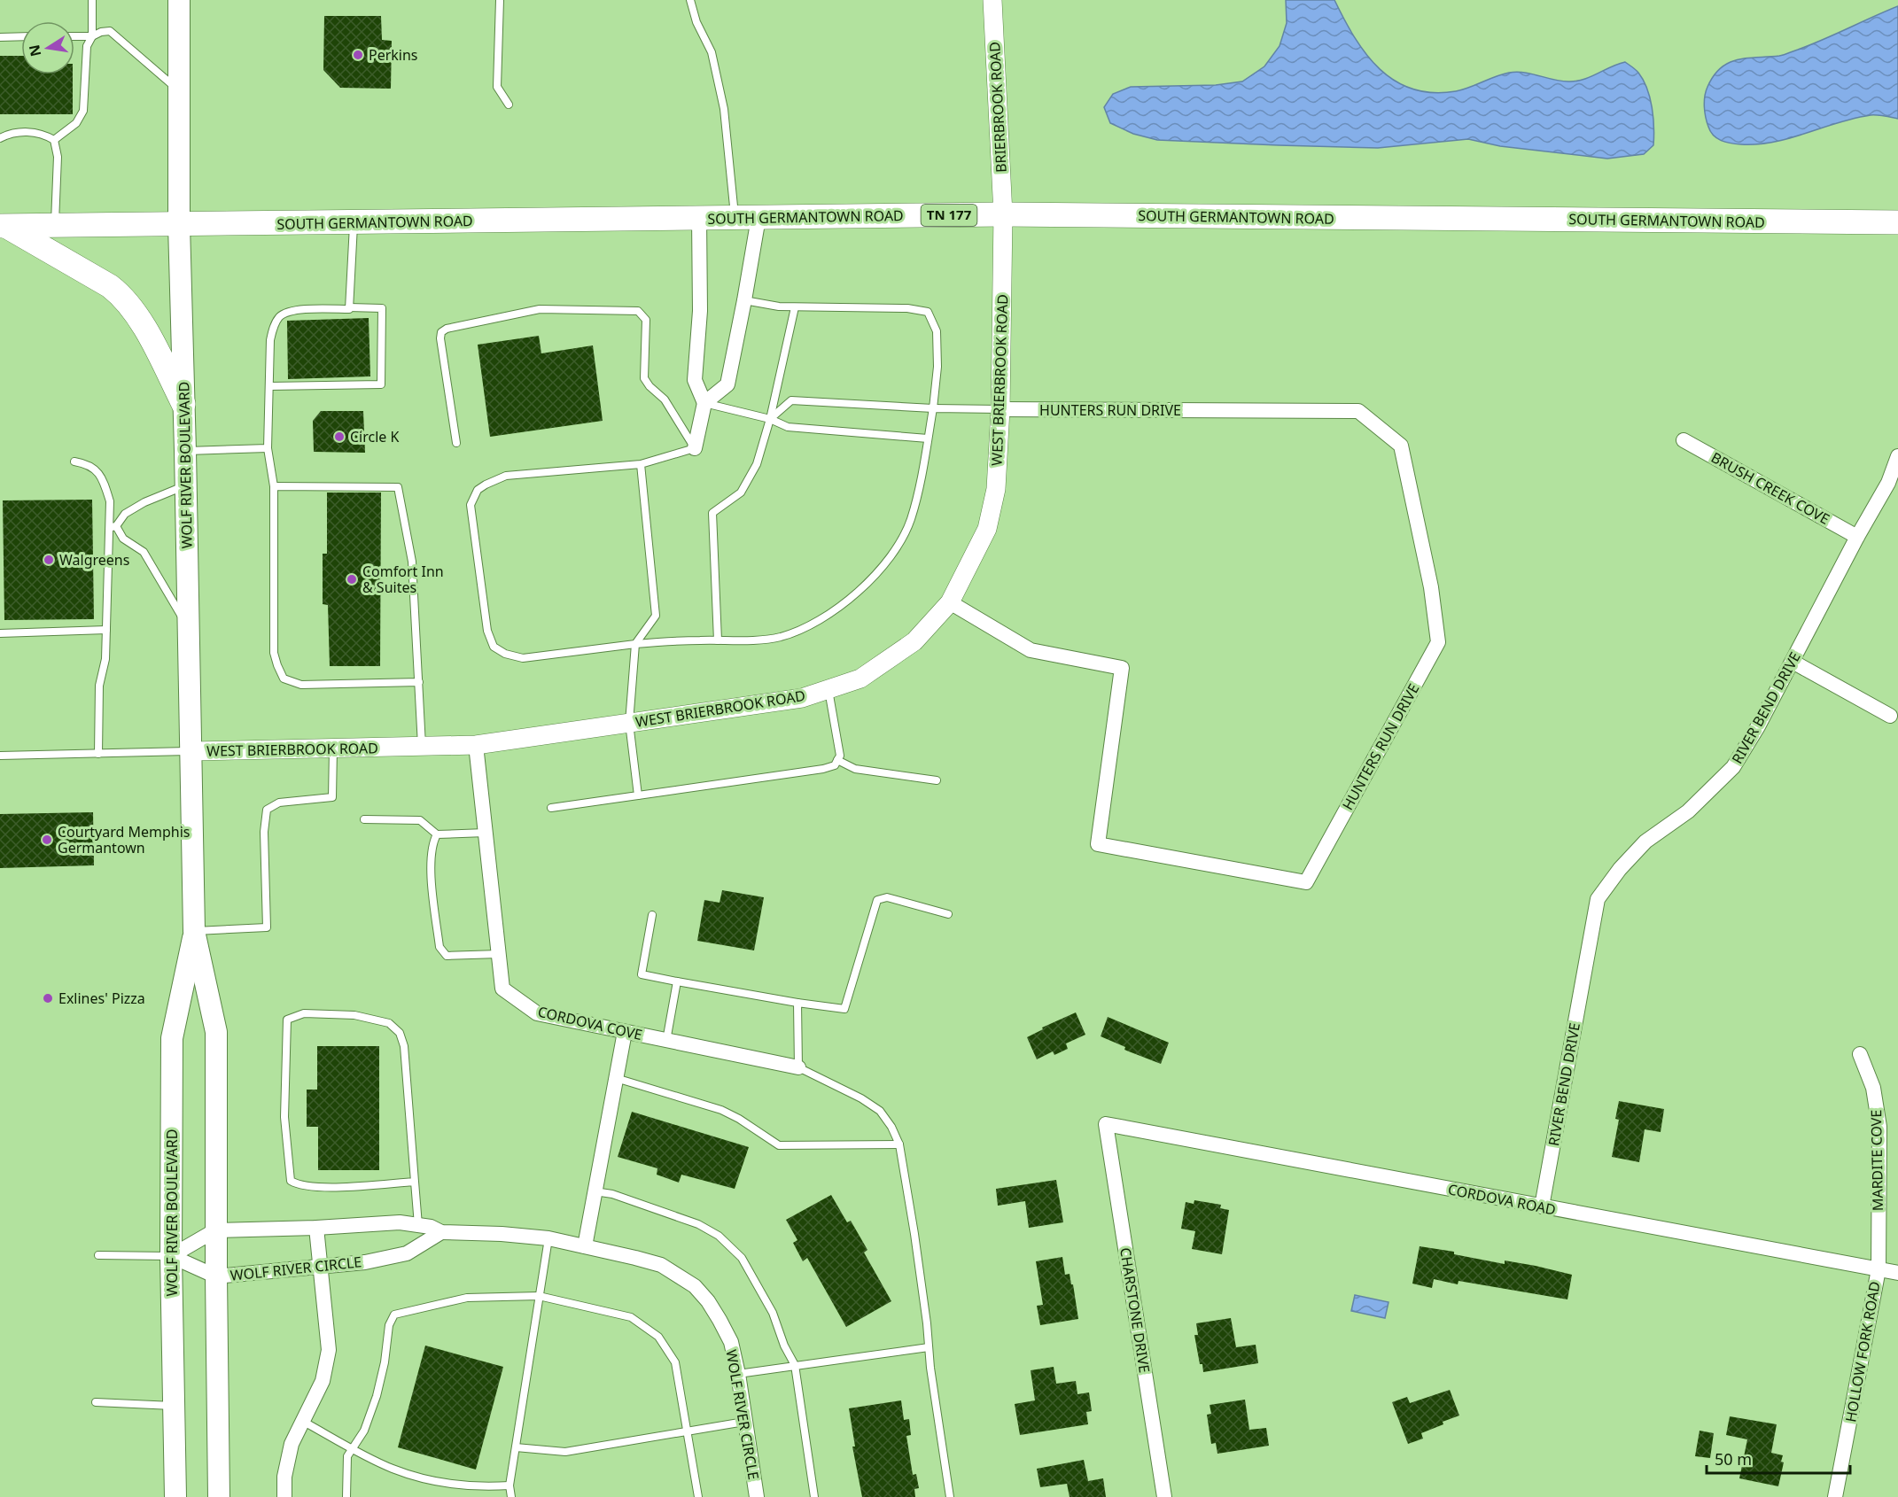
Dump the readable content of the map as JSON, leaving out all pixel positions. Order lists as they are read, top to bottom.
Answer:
{
  "streets": {
    "main road": ["TN 177", "SOUTH GERMANTOWN ROAD", "WOLF RIVER BOULEVARD"],
    "street": [
      "BRIERBROOK ROAD",
      "WEST BRIERBROOK ROAD",
      "HUNTERS RUN DRIVE",
      "BRUSH CREEK COVE",
      "RIVER BEND DRIVE",
      "CORDOVA COVE",
      "MARDITE COVE",
      "CORDOVA ROAD",
      "WOLF RIVER CIRCLE",
      "CHARSTONE DRIVE",
      "HOLLOW FORK ROAD"
    ]
  },
  "crossings": [
    ["BRIERBROOK ROAD", "SOUTH GERMANTOWN ROAD"],
    ["BRIERBROOK ROAD", "WEST BRIERBROOK ROAD"],
    ["SOUTH GERMANTOWN ROAD", "WEST BRIERBROOK ROAD"],
    ["SOUTH GERMANTOWN ROAD", "WOLF RIVER BOULEVARD"],
    ["WEST BRIERBROOK ROAD", "HUNTERS RUN DRIVE"],
    ["WEST BRIERBROOK ROAD", "WOLF RIVER BOULEVARD"],
    ["WEST BRIERBROOK ROAD", "CORDOVA COVE"],
    ["WOLF RIVER BOULEVARD", "WOLF RIVER CIRCLE"],
    ["BRUSH CREEK COVE", "RIVER BEND DRIVE"],
    ["RIVER BEND DRIVE", "CORDOVA ROAD"],
    ["MARDITE COVE", "CORDOVA ROAD"],
    ["MARDITE COVE", "HOLLOW FORK ROAD"],
    ["CORDOVA ROAD", "CHARSTONE DRIVE"],
    ["CORDOVA ROAD", "HOLLOW FORK ROAD"]
  ],
  "places": [
    "Perkins",
    "Circle K",
    "Walgreens",
    "Comfort Inn & Suites",
    "Courtyard Memphis Germantown",
    "Exlines' Pizza"
  ],
  "scale_bar": "50 m",
  "north": "left"
}
